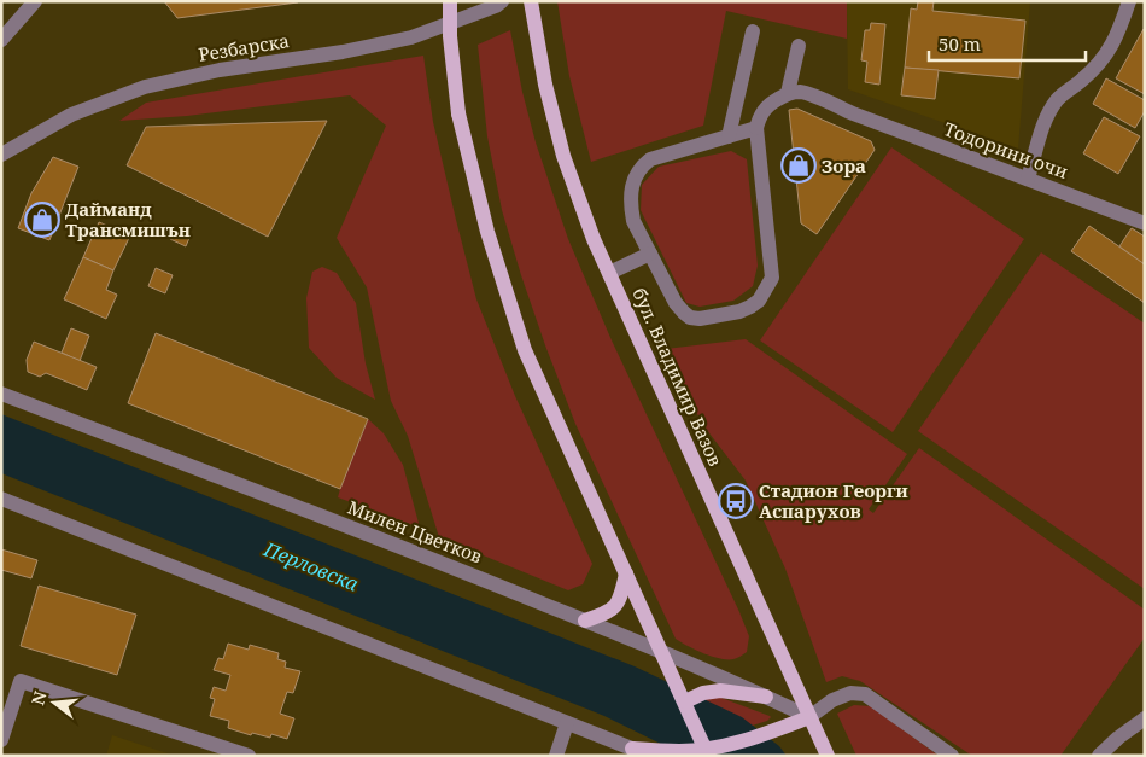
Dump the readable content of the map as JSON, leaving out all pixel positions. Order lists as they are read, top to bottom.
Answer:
{
  "streets": {
    "main road": ["бул. Владимир Вазов"],
    "street": ["Резбарска", "Тодорини очи", "Милен Цветков"]
  },
  "crossings": [
    ["бул. Владимир Вазов", "Милен Цветков"]
  ],
  "water": ["Перловска"],
  "places": {
    "shop": ["Зора", "Дайманд Трансмишън"],
    "bus stop": ["Стадион Георги Аспарухов"]
  },
  "scale_bar": "50 m",
  "north": "left"
}
